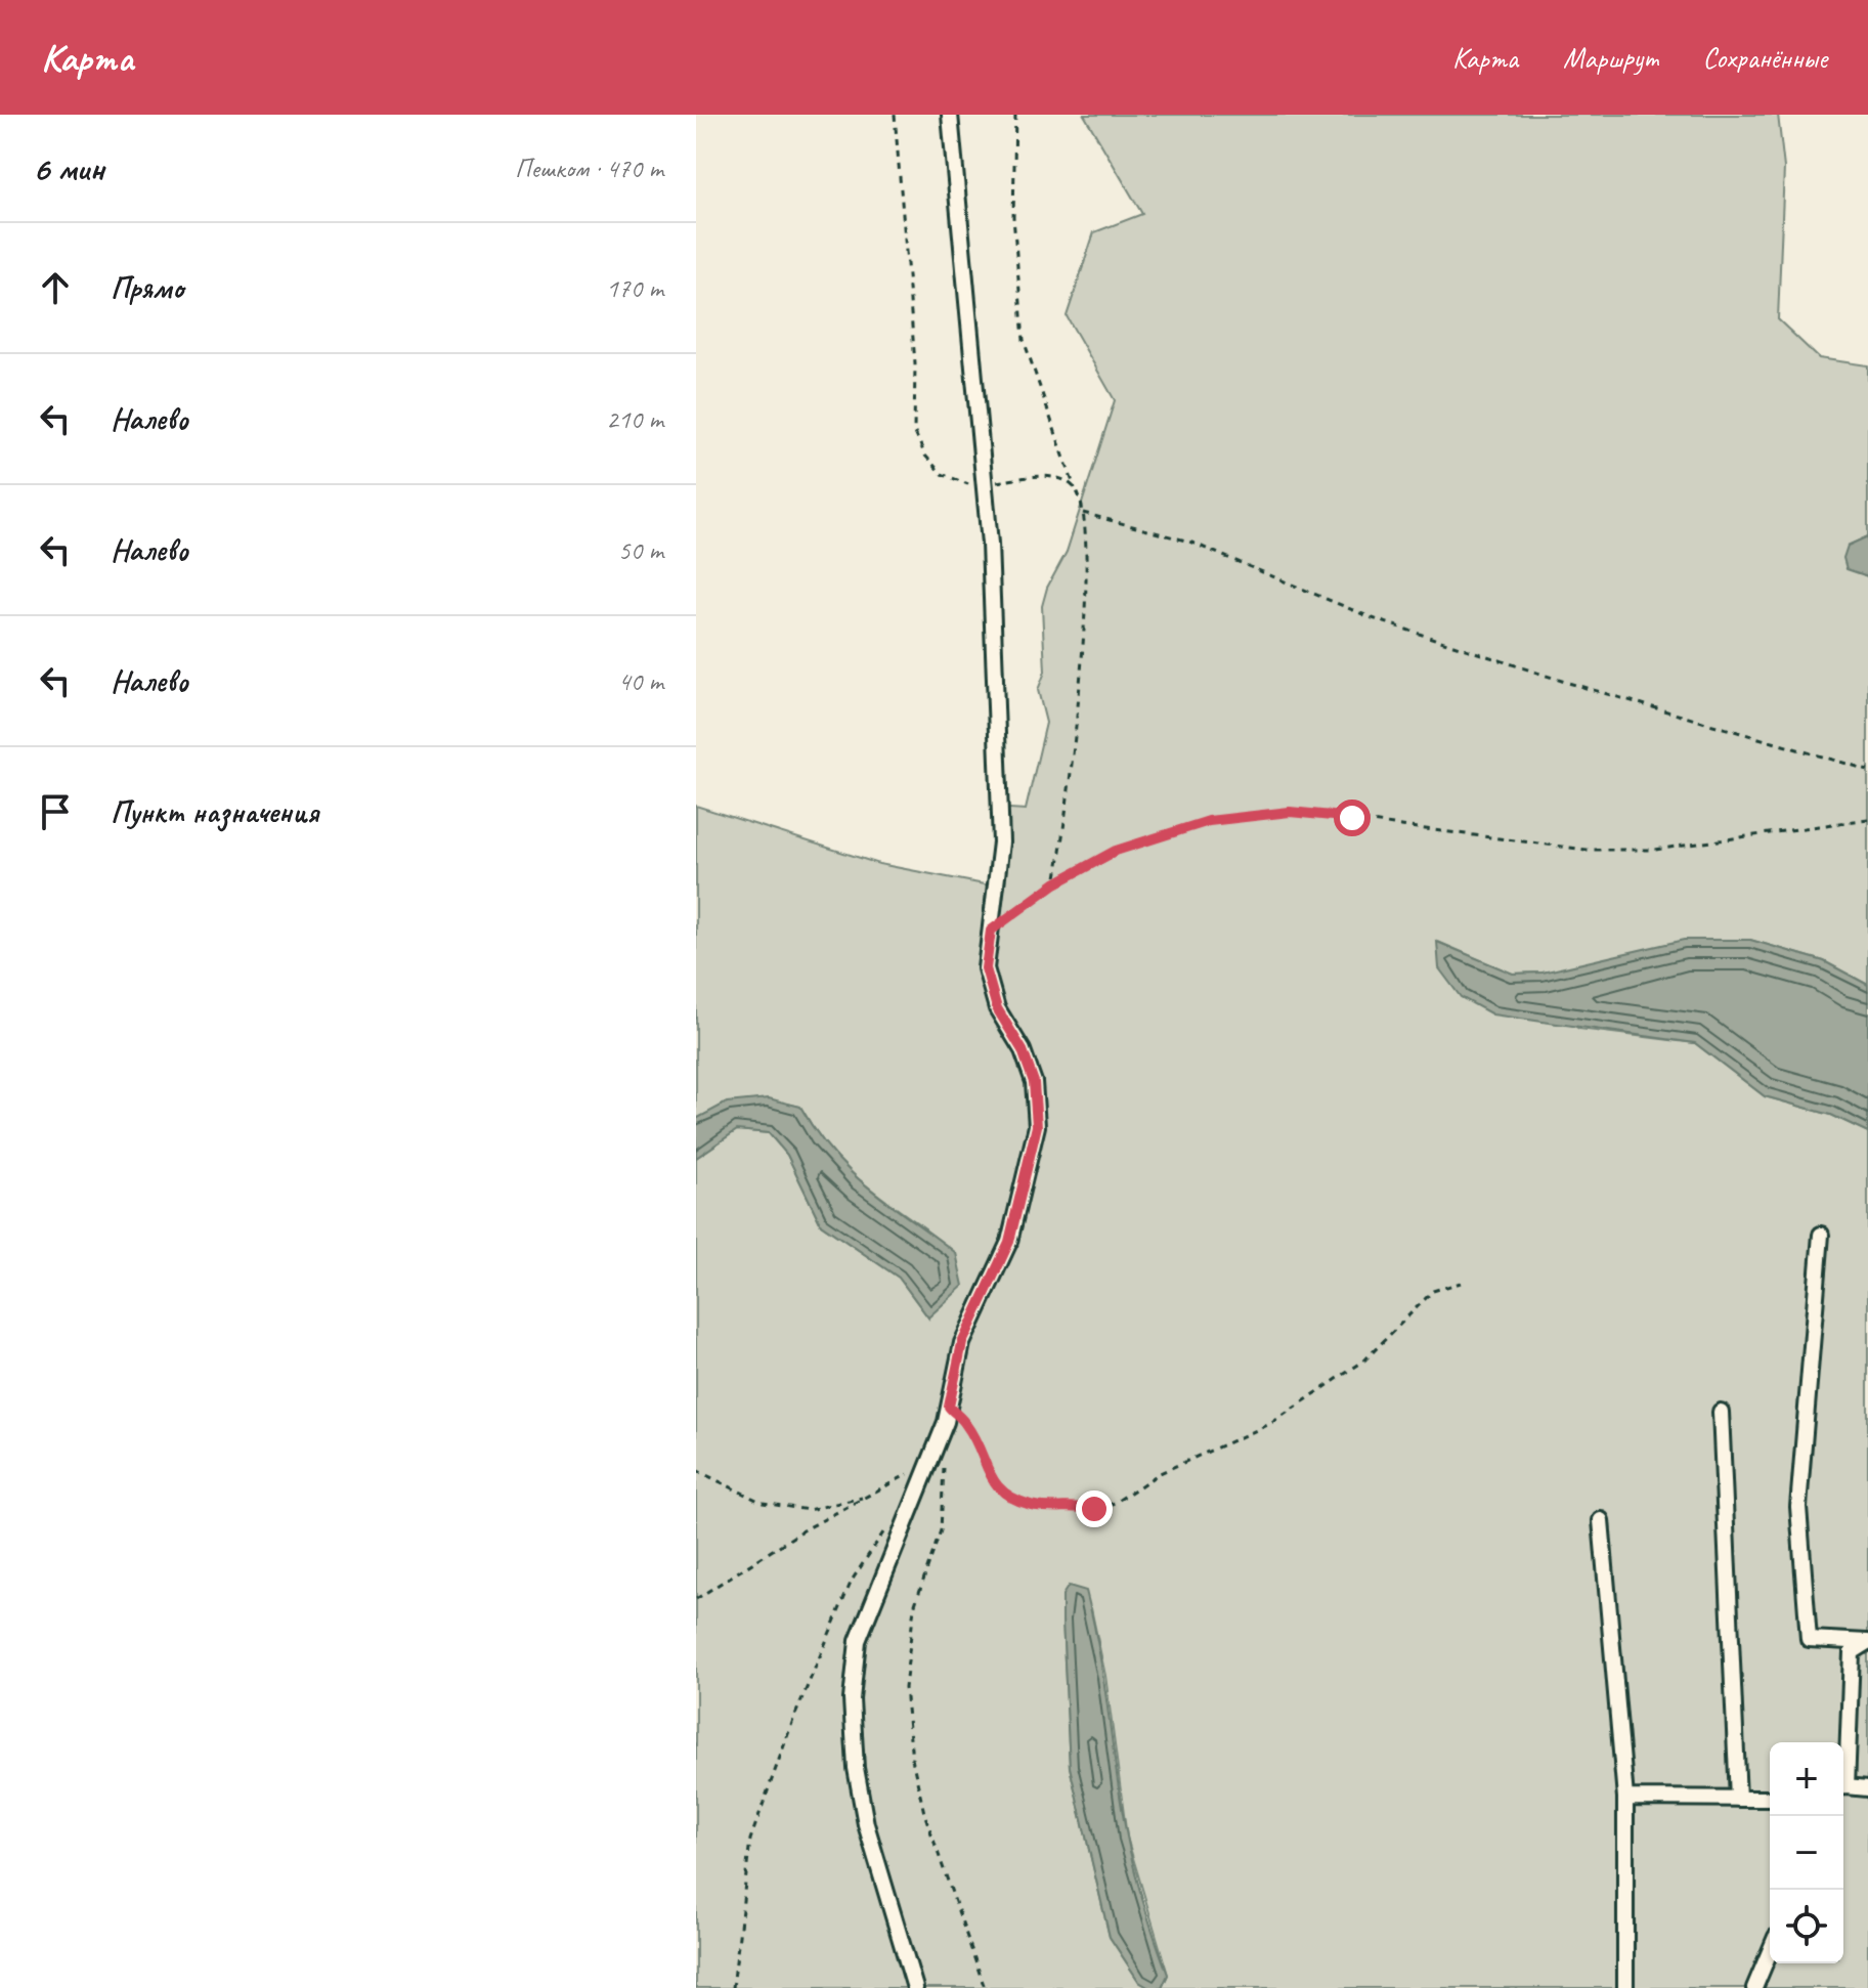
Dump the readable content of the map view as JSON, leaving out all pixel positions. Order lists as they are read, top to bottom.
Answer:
{
  "page": {
    "header": "Карта",
    "nav": ["Карта", "Маршрут", "Сохранённые"],
    "heading": ["6 мин", "Пешком · 470 m"],
    "list": [
      ["Прямо", "170 m"],
      ["Налево", "210 m"],
      ["Налево", "50 m"],
      ["Налево", "40 m"],
      "Пункт назначения"
    ],
    "map_buttons": ["+", "−"]
  }
}
